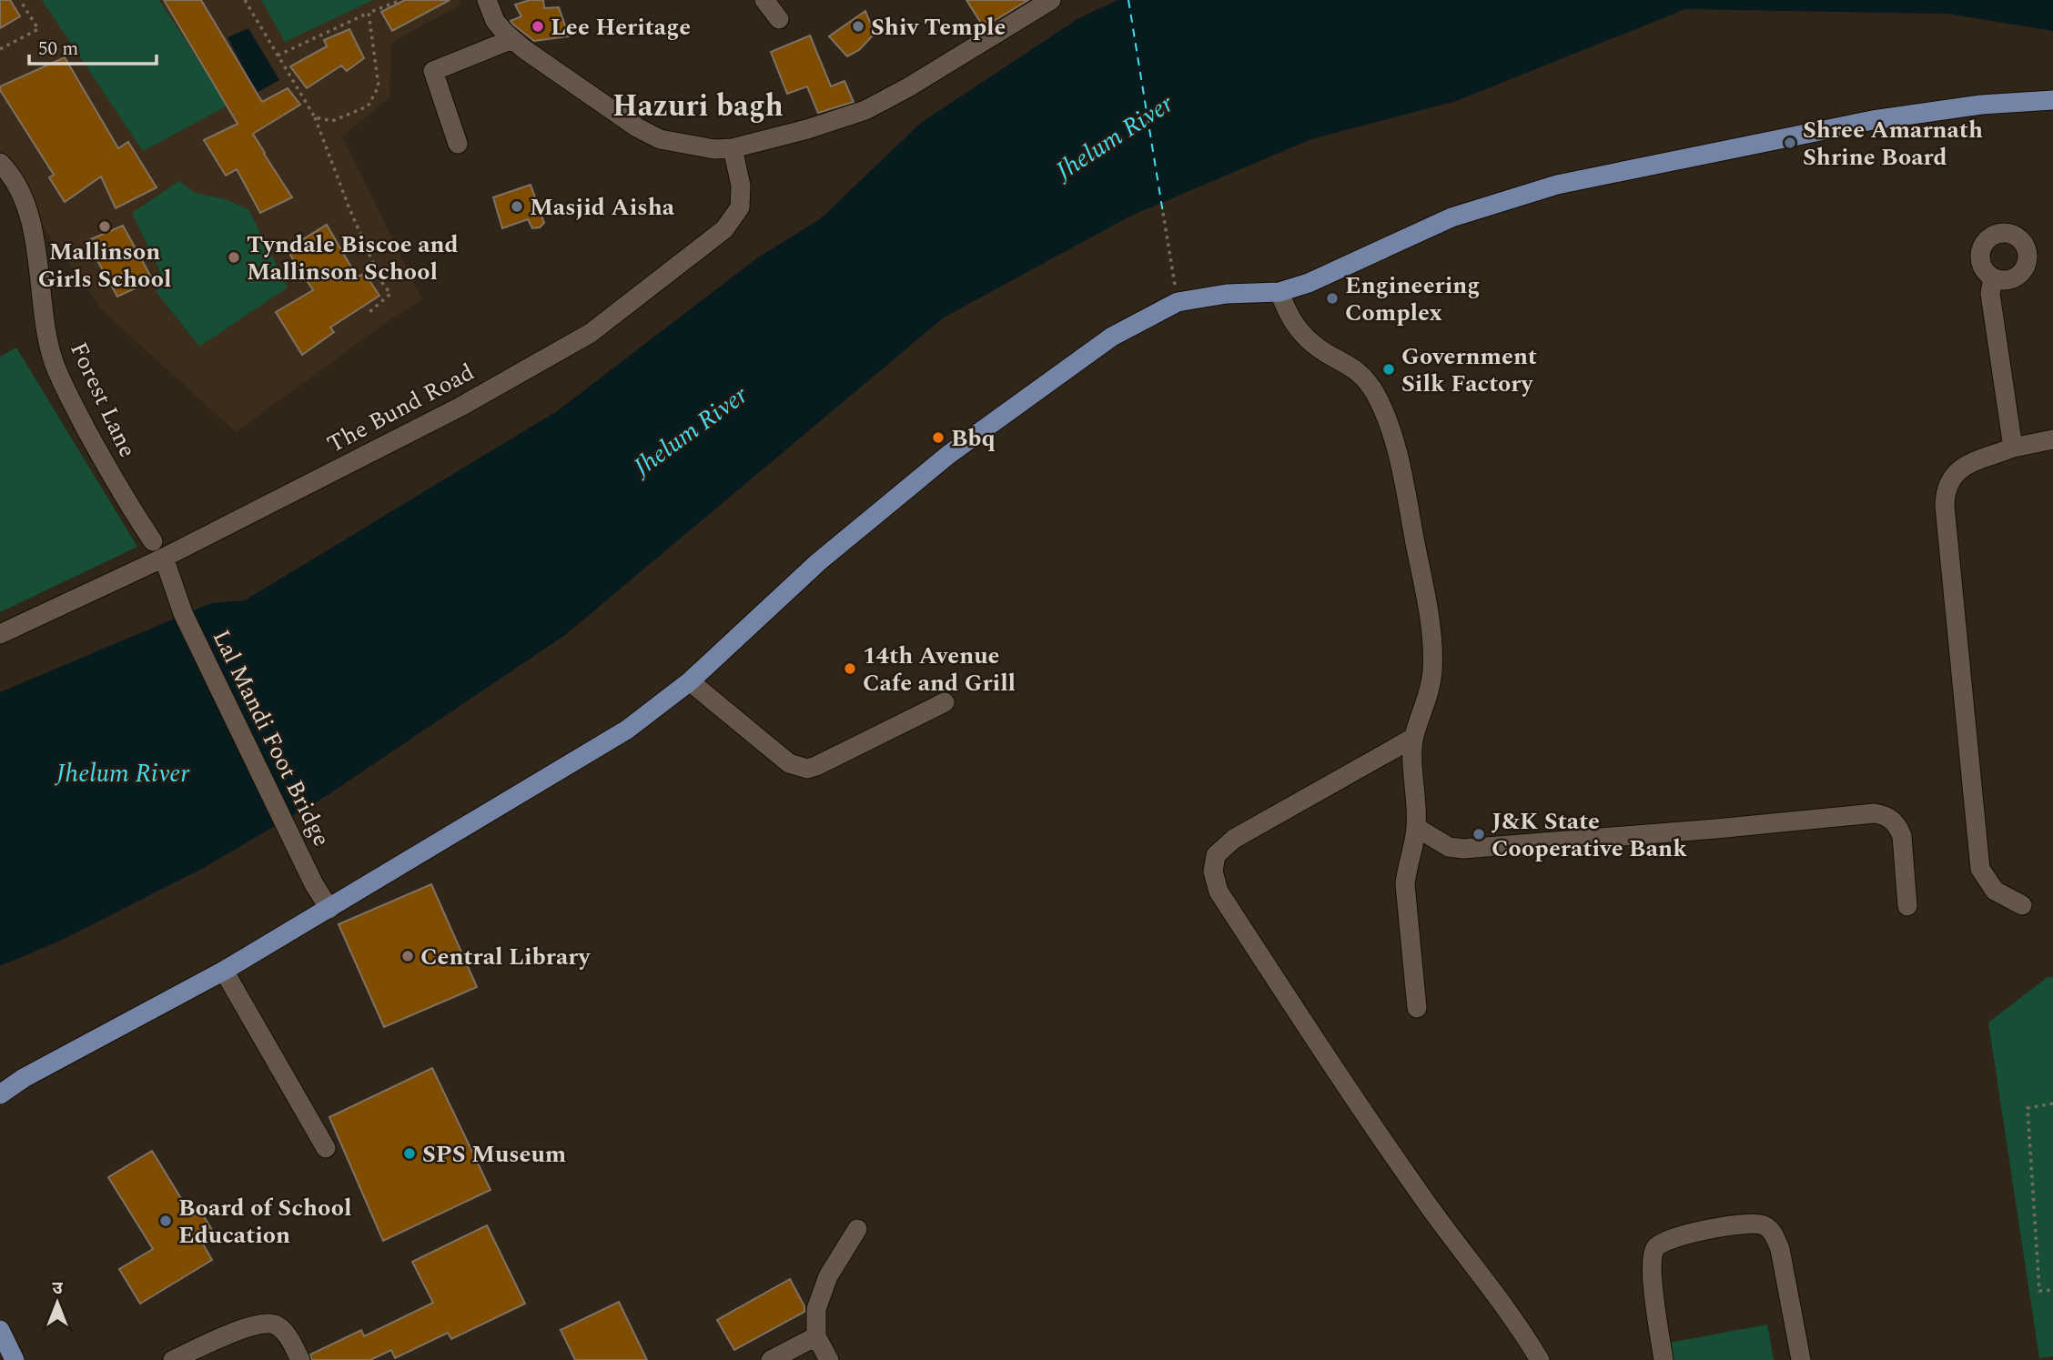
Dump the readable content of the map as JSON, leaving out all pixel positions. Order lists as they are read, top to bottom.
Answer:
{
  "streets": {
    "street": ["Forest Lane", "The Bund Road", "Lal Mandi Foot Bridge"]
  },
  "crossings": [
    ["Forest Lane", "The Bund Road"],
    ["Forest Lane", "Lal Mandi Foot Bridge"]
  ],
  "districts": ["Hazuri bagh"],
  "water": ["Jhelum River"],
  "places": [
    "Lee Heritage",
    "Shiv Temple",
    "Shree Amarnath Shrine Board",
    "Masjid Aisha",
    "Mallinson Girls School",
    "Tyndale Biscoe and Mallinson School",
    "Engineering Complex",
    "Government Silk Factory",
    "Bbq",
    "14th Avenue Cafe and Grill",
    "J&K State Cooperative Bank",
    "Central Library",
    "SPS Museum",
    "Board of School Education"
  ],
  "scale_bar": "50 m",
  "north": "top"
}
